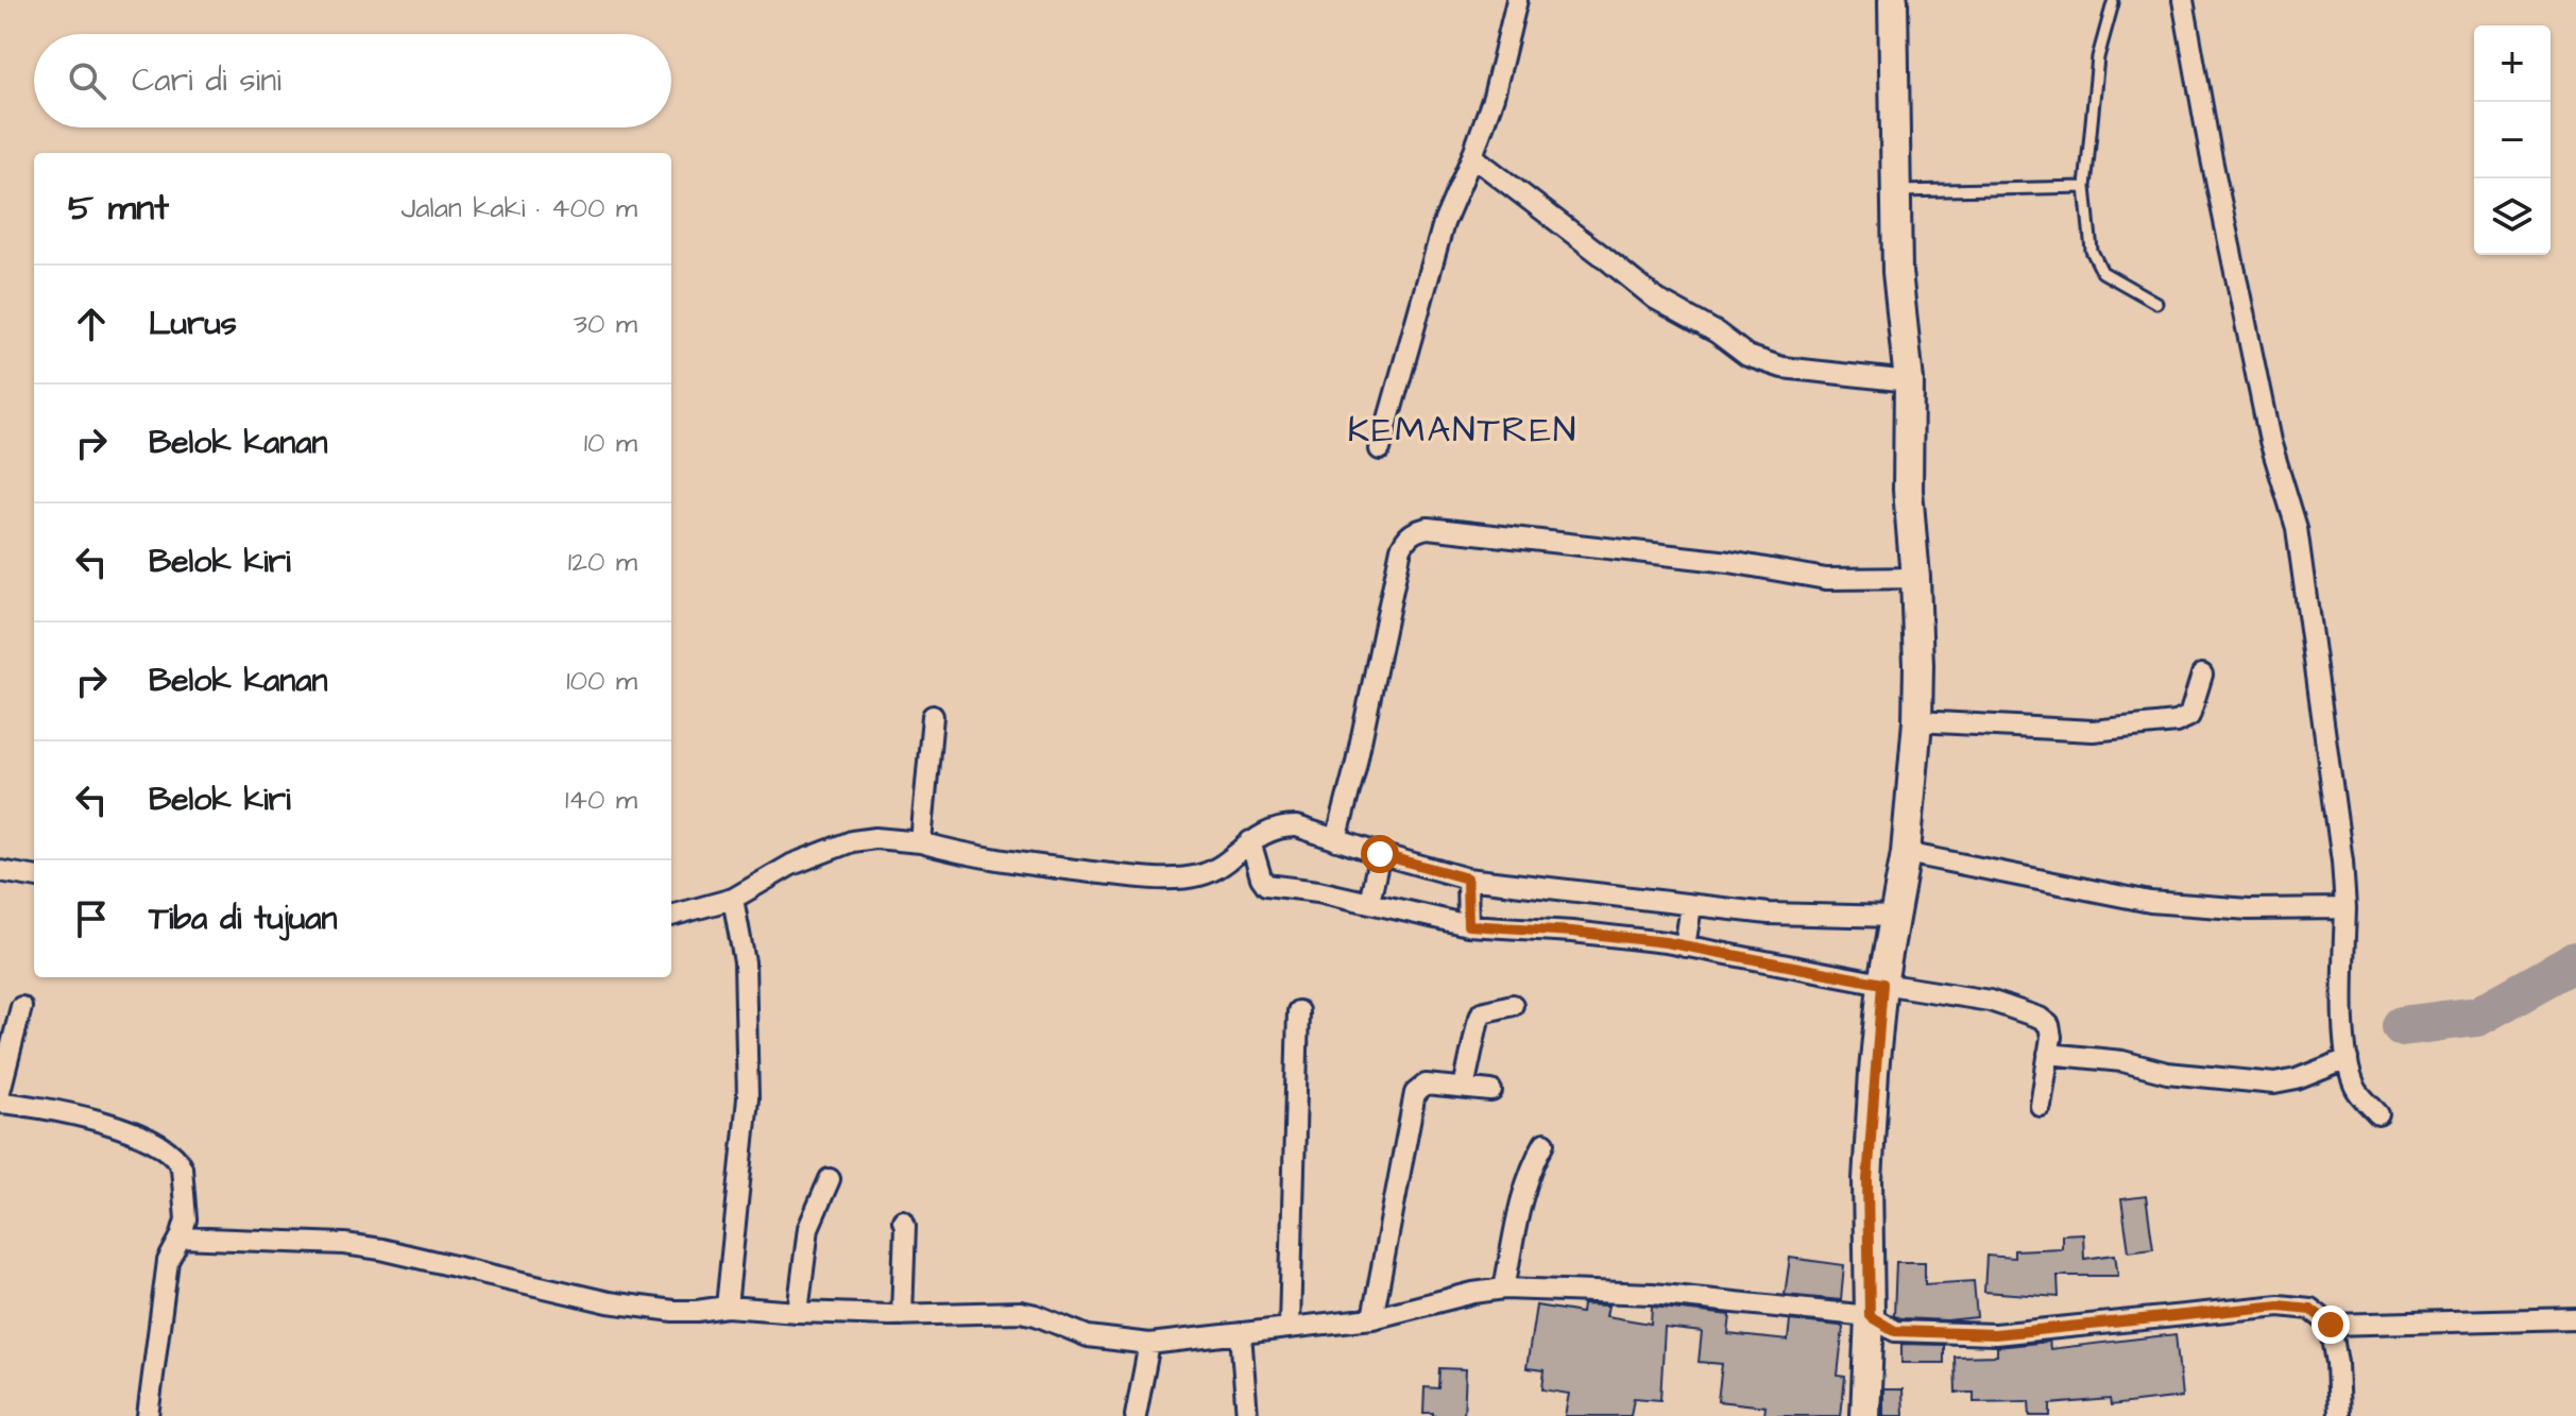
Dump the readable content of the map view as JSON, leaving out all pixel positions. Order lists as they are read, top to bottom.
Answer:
{
  "districts": ["KEMANTREN"],
  "page": {
    "map_buttons": ["+", "−"],
    "search": "Cari di sini",
    "heading": ["5 mnt", "Jalan kaki · 400 m"],
    "list": [
      ["Lurus", "30 m"],
      ["Belok kanan", "10 m"],
      ["Belok kiri", "120 m"],
      ["Belok kanan", "100 m"],
      ["Belok kiri", "140 m"],
      "Tiba di tujuan"
    ]
  }
}
